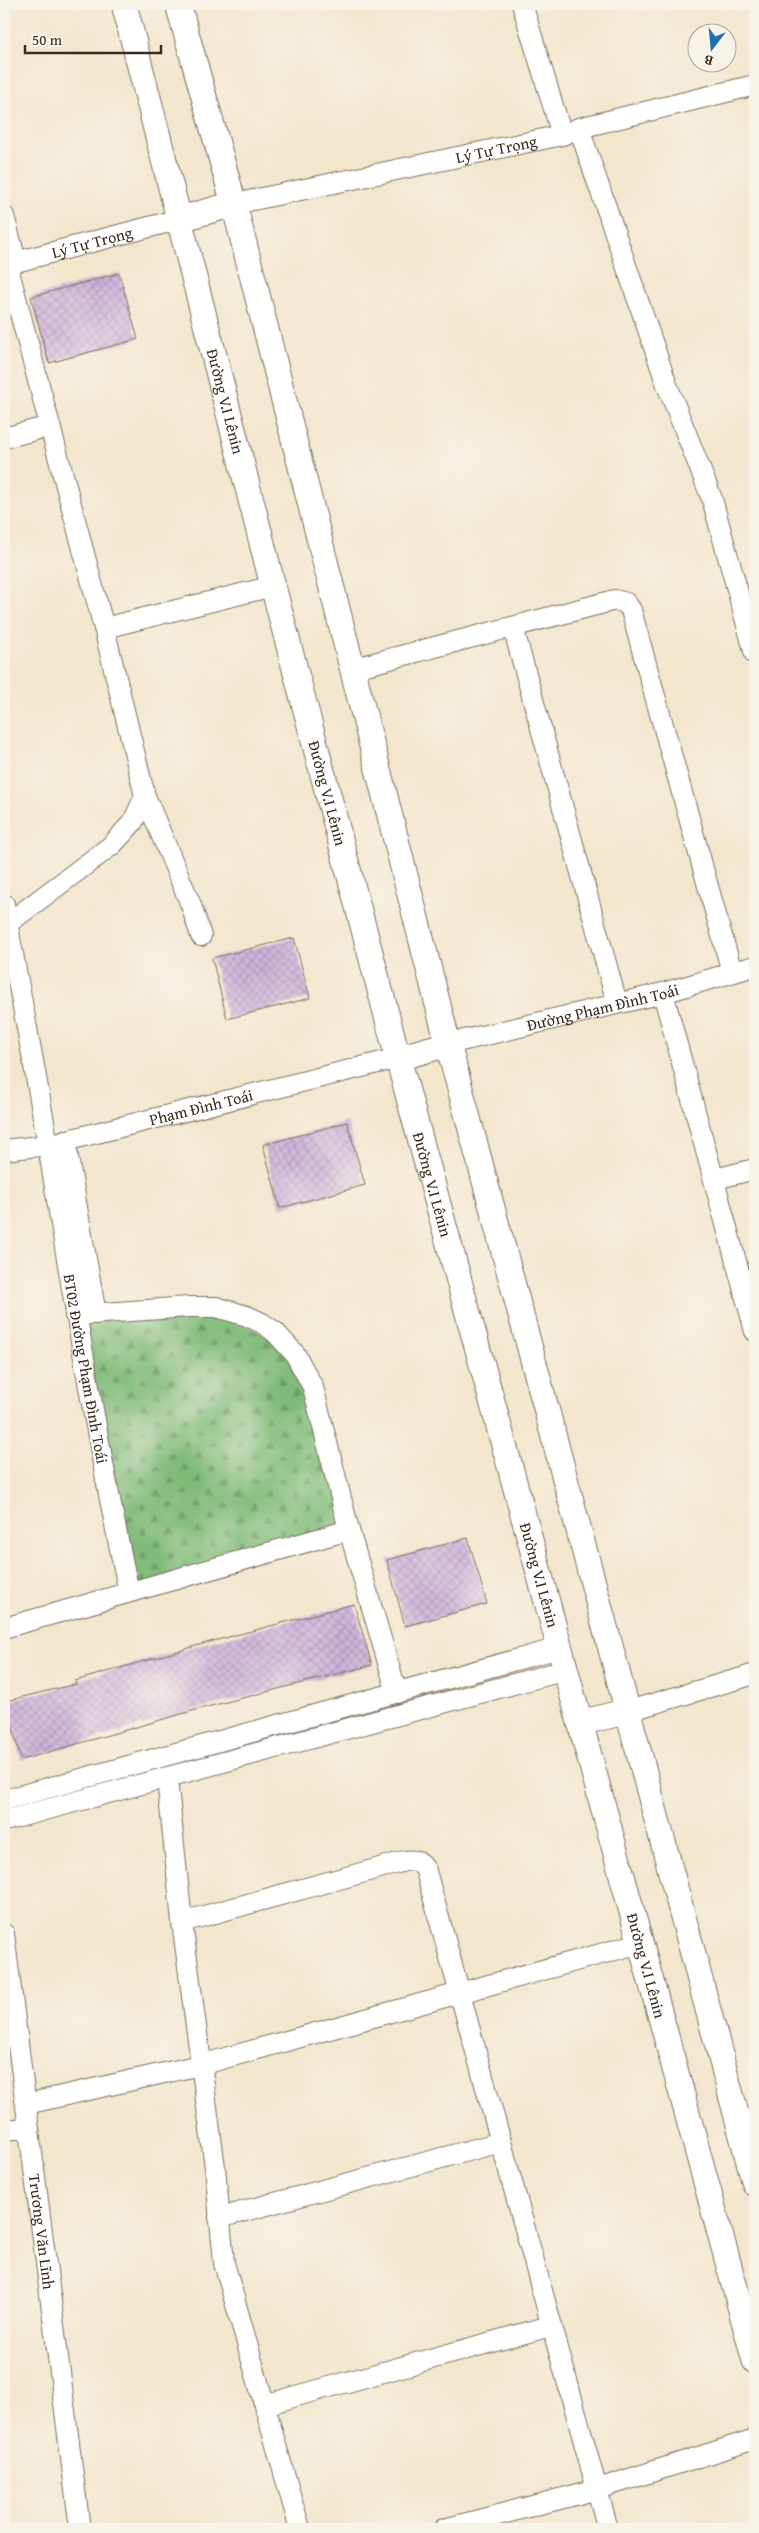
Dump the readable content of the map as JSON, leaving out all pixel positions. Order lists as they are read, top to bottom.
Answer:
{
  "streets": {
    "main road": ["Đường V.I Lênin"],
    "street": [
      "Lý Tự Trọng",
      "Đường Phạm Đình Toái",
      "Phạm Đình Toái",
      "BT02 Đường Phạm Đình Toái",
      "Trương Văn Lĩnh"
    ]
  },
  "crossings": [
    ["Lý Tự Trọng", "Đường V.I Lênin"],
    ["Đường V.I Lênin", "Phạm Đình Toái"],
    ["Phạm Đình Toái", "BT02 Đường Phạm Đình Toái"]
  ],
  "scale_bar": "50 m",
  "north": "bottom"
}
